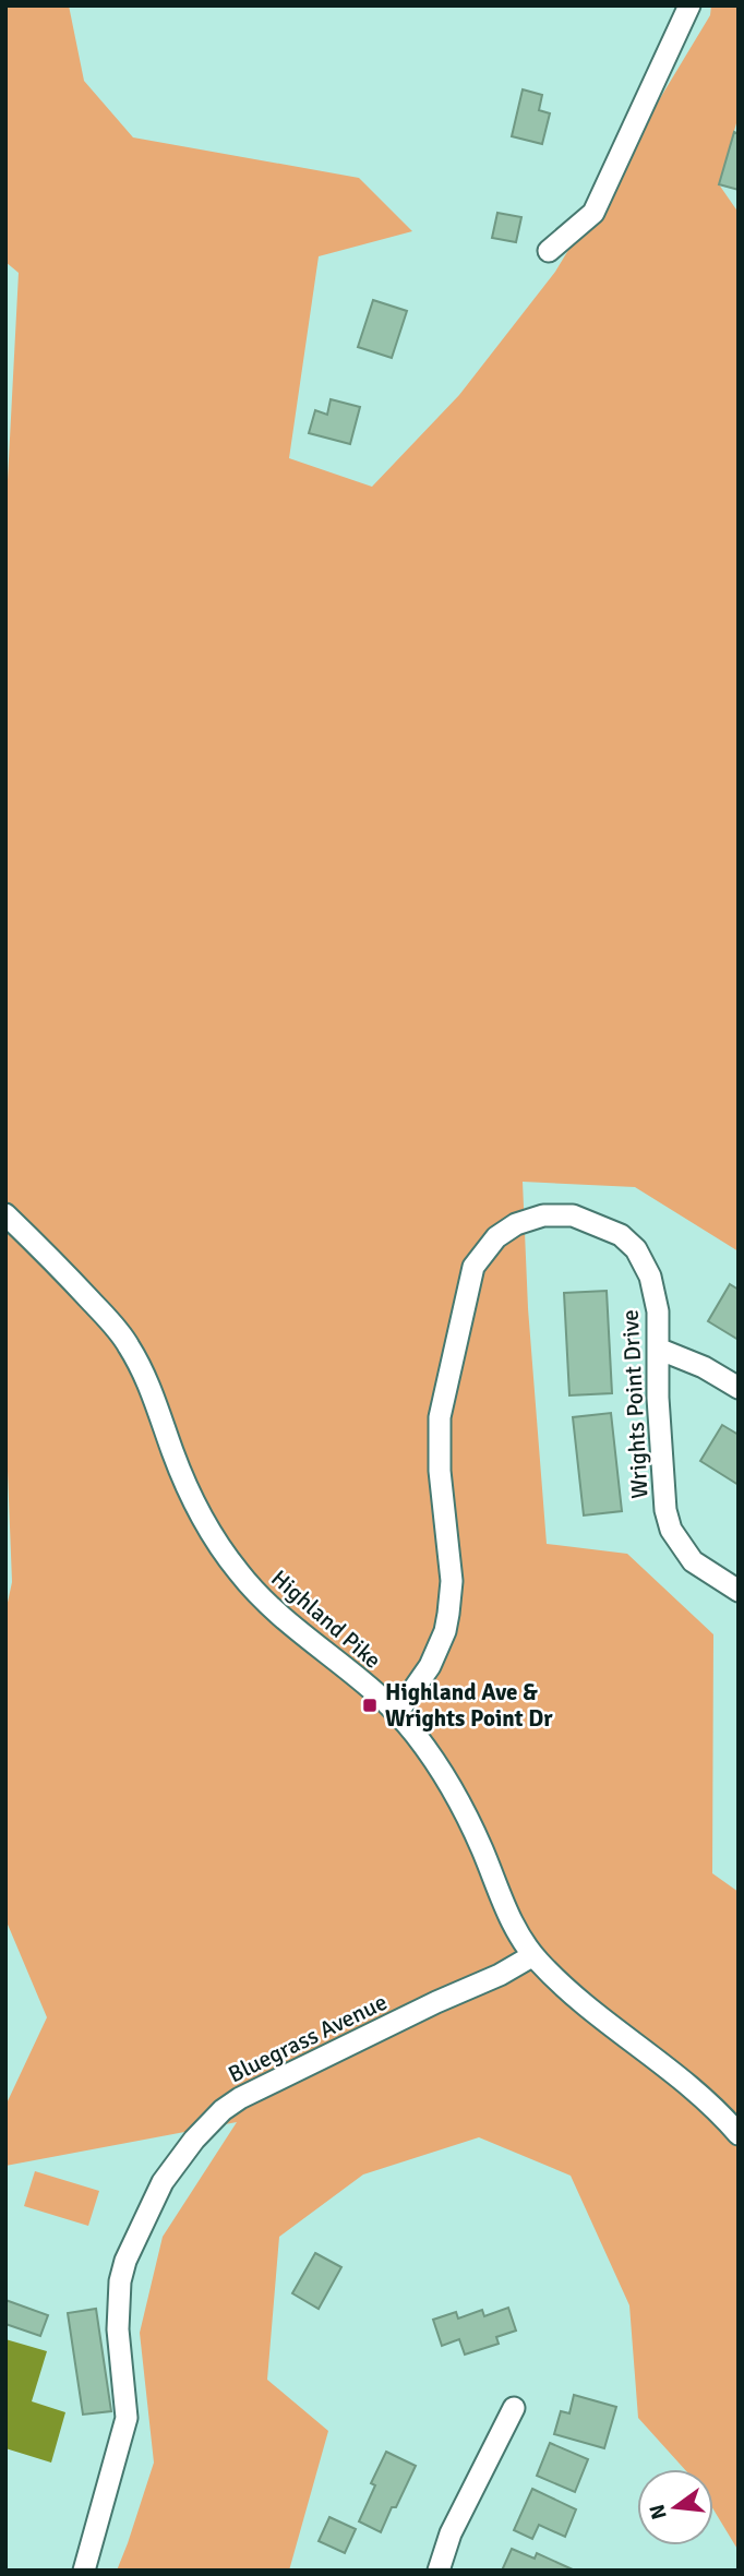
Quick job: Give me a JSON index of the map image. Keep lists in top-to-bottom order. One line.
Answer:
{"streets":{"street":["Wrights Point Drive","Highland Pike","Bluegrass Avenue"]},"crossings":[["Wrights Point Drive","Highland Pike"],["Highland Pike","Bluegrass Avenue"]],"places":{"transit":["Highland Ave & Wrights Point Dr"]},"north":"left"}
